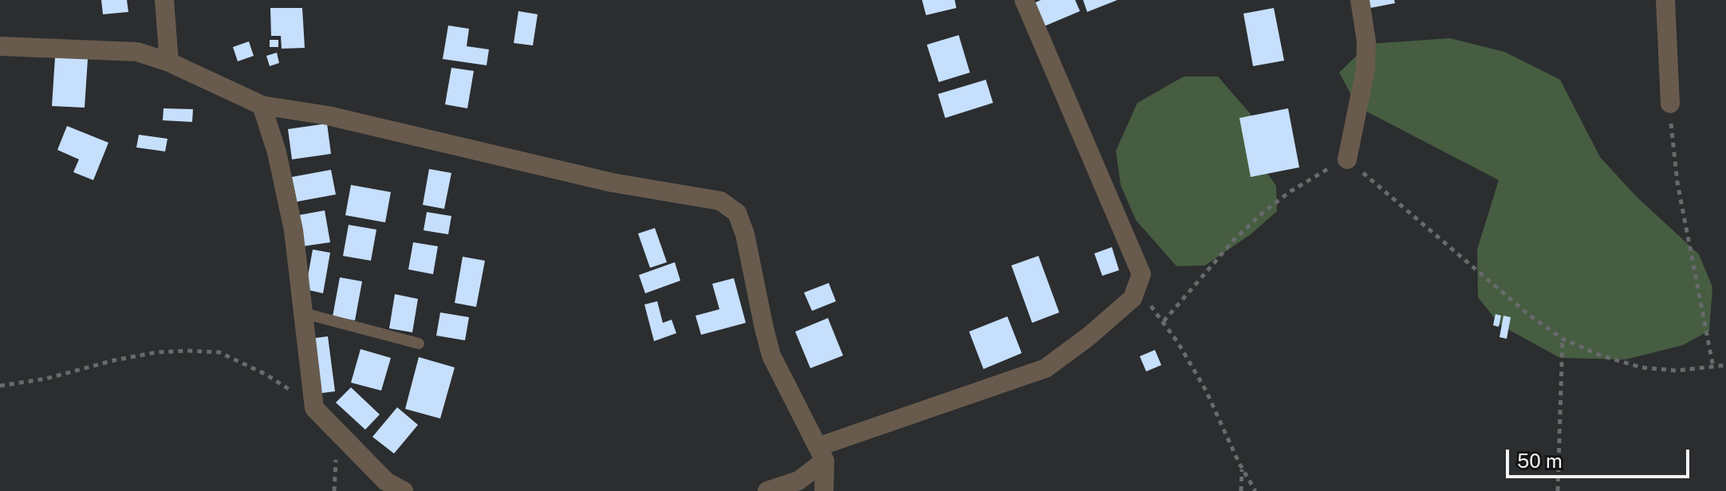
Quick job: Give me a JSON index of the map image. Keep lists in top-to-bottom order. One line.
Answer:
{"scale_bar":"50 m"}
